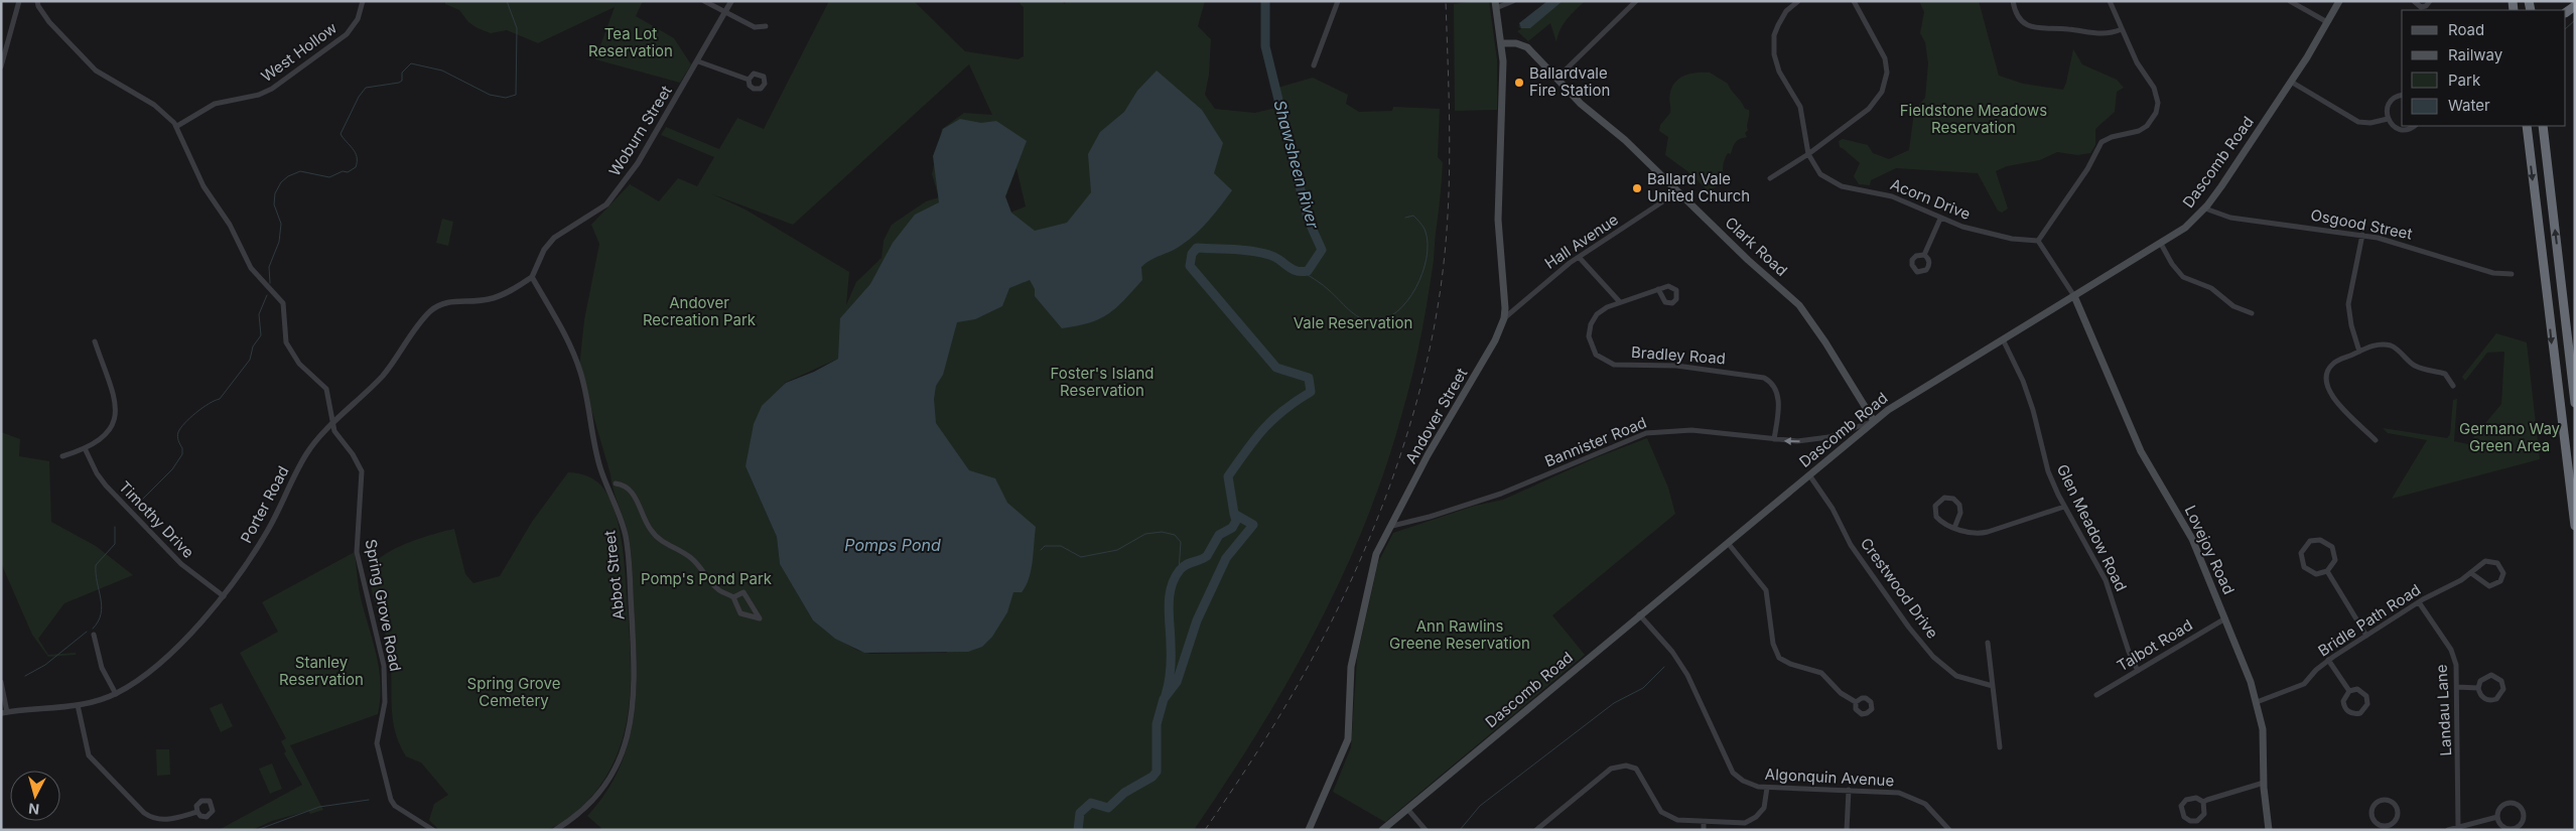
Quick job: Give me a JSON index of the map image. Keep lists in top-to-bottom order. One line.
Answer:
{"streets":{"main road":["Dascomb Road","Clark Road","Andover Street","Lovejoy Road"],"street":["West Hollow","Woburn Street","Acorn Drive","Osgood Street","Hall Avenue","Bradley Road","Bannister Road","Porter Road","Timothy Drive","Glen Meadow Road","Abbot Street","Crestwood Drive","Spring Grove Road","Bridle Path Road","Talbot Road","Landau Lane","Algonquin Avenue"]},"crossings":[["West Hollow","Spring Grove Road"],["Woburn Street","Porter Road"],["Woburn Street","Abbot Street"],["Dascomb Road","Osgood Street"],["Dascomb Road","Clark Road"],["Dascomb Road","Bannister Road"],["Dascomb Road","Glen Meadow Road"],["Dascomb Road","Lovejoy Road"],["Dascomb Road","Crestwood Drive"],["Dascomb Road","Algonquin Avenue"],["Hall Avenue","Clark Road"],["Hall Avenue","Andover Street"],["Clark Road","Andover Street"],["Clark Road","Bannister Road"],["Bradley Road","Bannister Road"],["Andover Street","Bannister Road"],["Porter Road","Timothy Drive"],["Porter Road","Abbot Street"],["Porter Road","Spring Grove Road"],["Glen Meadow Road","Talbot Road"],["Lovejoy Road","Bridle Path Road"],["Lovejoy Road","Talbot Road"],["Bridle Path Road","Landau Lane"]],"water":["Shawsheen River","Pomps Pond"],"parks":["Tea Lot Reservation","Fieldstone Meadows Reservation","Andover Recreation Park","Vale Reservation","Foster's Island Reservation","Germano Way Green Area","Pomp's Pond Park","Ann Rawlins Greene Reservation","Stanley Reservation","Spring Grove Cemetery"],"places":["Ballardvale Fire Station","Ballard Vale United Church"],"legend":["Road","Railway","Park","Water"],"north":"bottom"}
